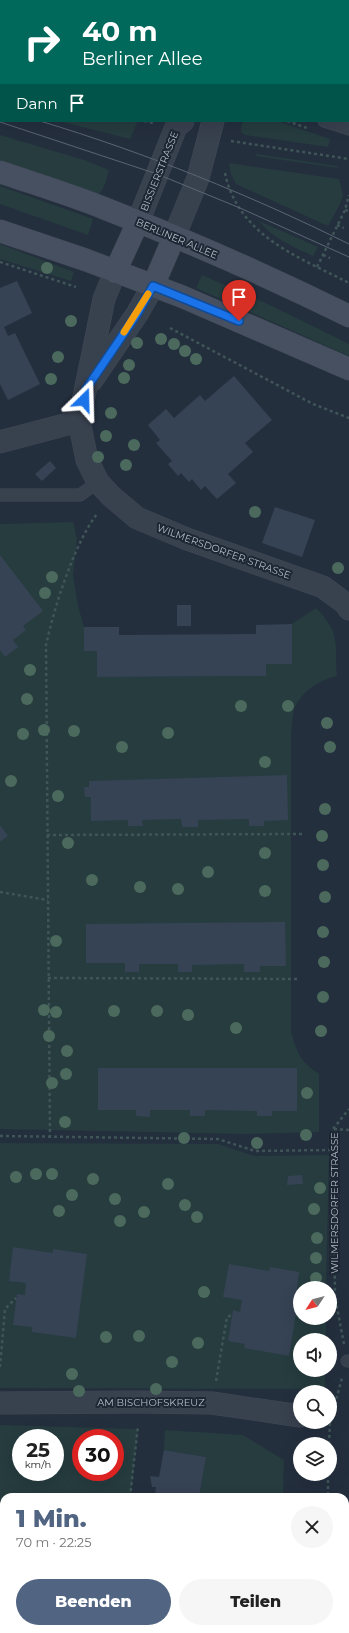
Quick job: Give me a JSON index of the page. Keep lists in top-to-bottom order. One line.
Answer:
{"streets":{"main road":["BERLINER ALLEE"],"street":["BISSIERSTRASSE","WILMERSDORFER STRASSE","AM BISCHOFSKREUZ"]},"crossings":[["BISSIERSTRASSE","BERLINER ALLEE"]],"north":"bottom left","page":{"turn":["40 m","Berliner Allee"],"then":"Dann","speed":"25 km/h","limit":"30","heading":["1 Min.","70 m · 22:25"],"buttons":["Beenden","Teilen"]}}
